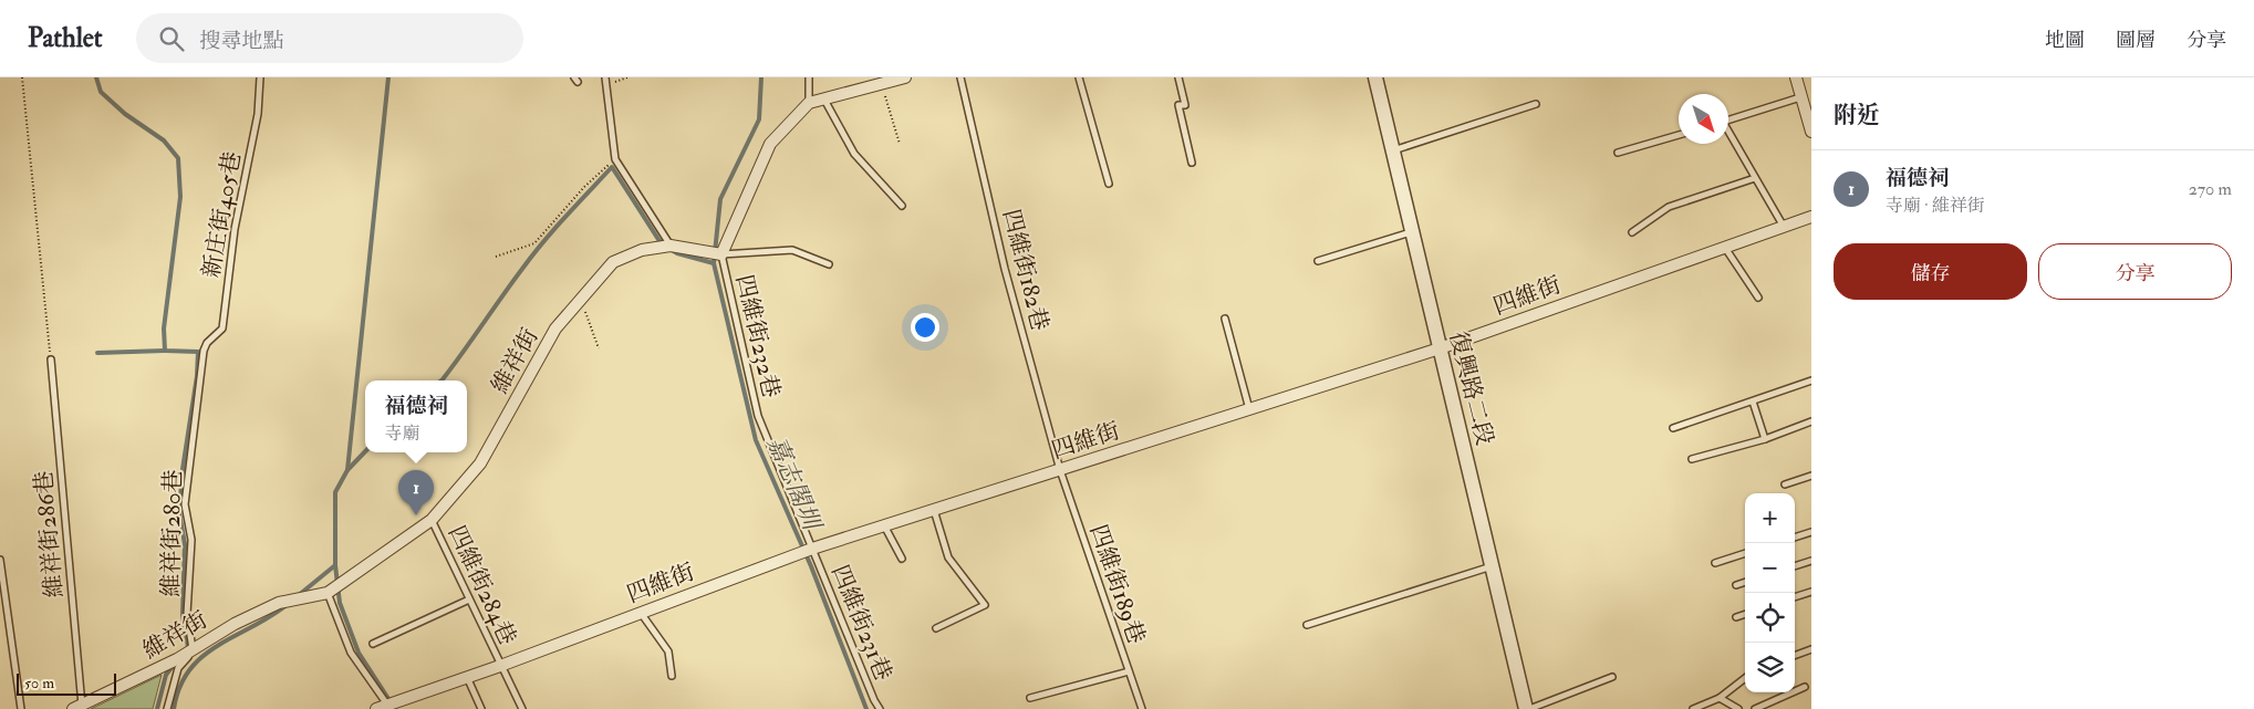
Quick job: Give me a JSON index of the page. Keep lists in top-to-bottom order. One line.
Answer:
{"streets":{"street":["四維街","維祥街","復興路二段"],"lane":["新庄街405巷","四維街182巷","四維街232巷","維祥街280巷","維祥街286巷","四維街189巷","四維街284巷","四維街231巷"]},"crossings":[["新庄街405巷","維祥街280巷"],["四維街182巷","四維街"],["四維街182巷","四維街189巷"],["四維街","四維街232巷"],["四維街","復興路二段"],["四維街","四維街189巷"],["四維街","四維街284巷"],["四維街","四維街231巷"],["四維街232巷","維祥街"],["四維街232巷","四維街231巷"],["維祥街","維祥街280巷"],["維祥街","維祥街286巷"],["維祥街","四維街284巷"]],"water":["嘉志閣圳"],"scale_bar":"50 m","north":"bottom right","page":{"header":"Pathlet","search":"搜尋地點","nav":["地圖","圖層","分享"],"heading":"附近","list":[{"mark":"1","name":"福德祠","note":"寺廟 · 維祥街","value":"270 m"}],"buttons":["儲存","分享"],"popup":["福德祠","寺廟"],"pins":"1","map_buttons":["+","−"],"scale":"50 m"}}
